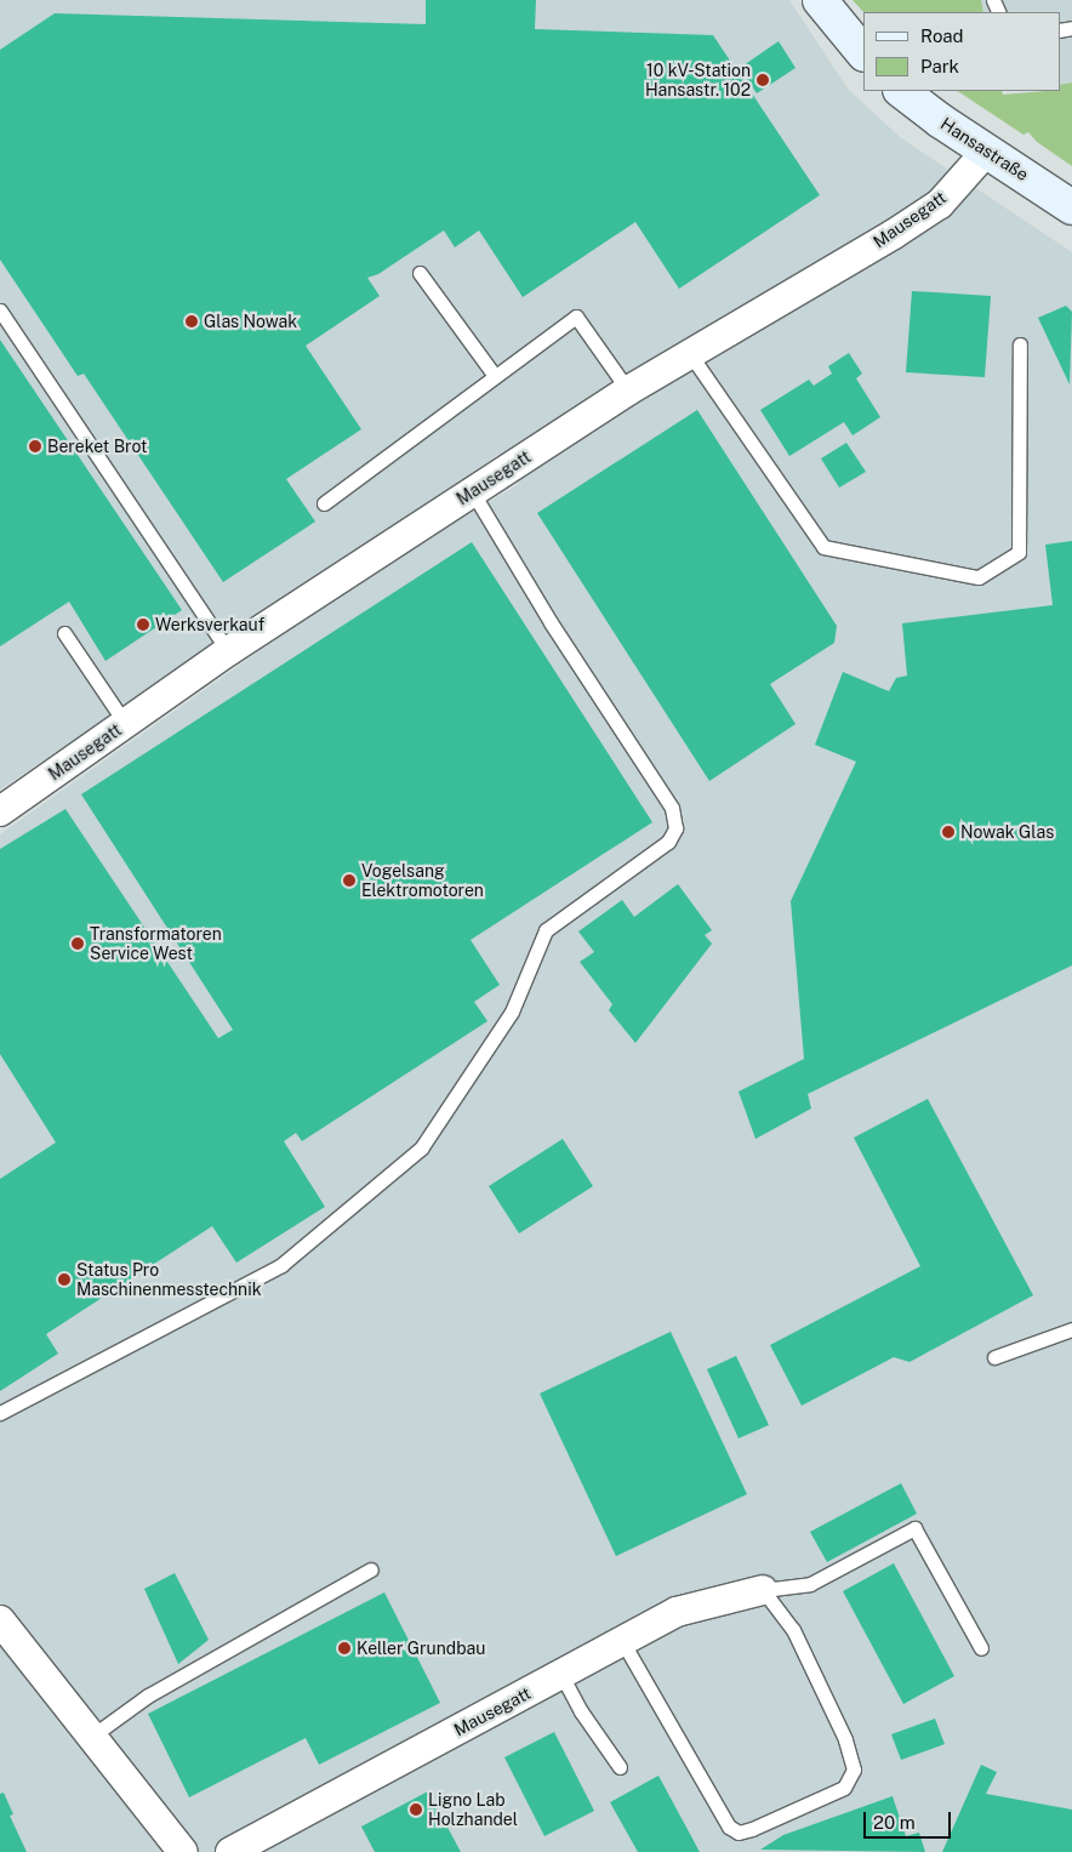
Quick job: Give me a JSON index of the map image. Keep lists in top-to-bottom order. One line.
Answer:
{"streets":{"street":["Hansastraße","Mausegatt"]},"crossings":[["Hansastraße","Mausegatt"]],"places":["10 kV-Station Hansastr. 102","Glas Nowak","Bereket Brot","Werksverkauf","Nowak Glas","Vogelsang Elektromotoren","Transformatoren Service West","Status Pro Maschinenmesstechnik","Keller Grundbau","Ligno Lab Holzhandel"],"legend":["Road","Park"],"scale_bar":"20 m"}
